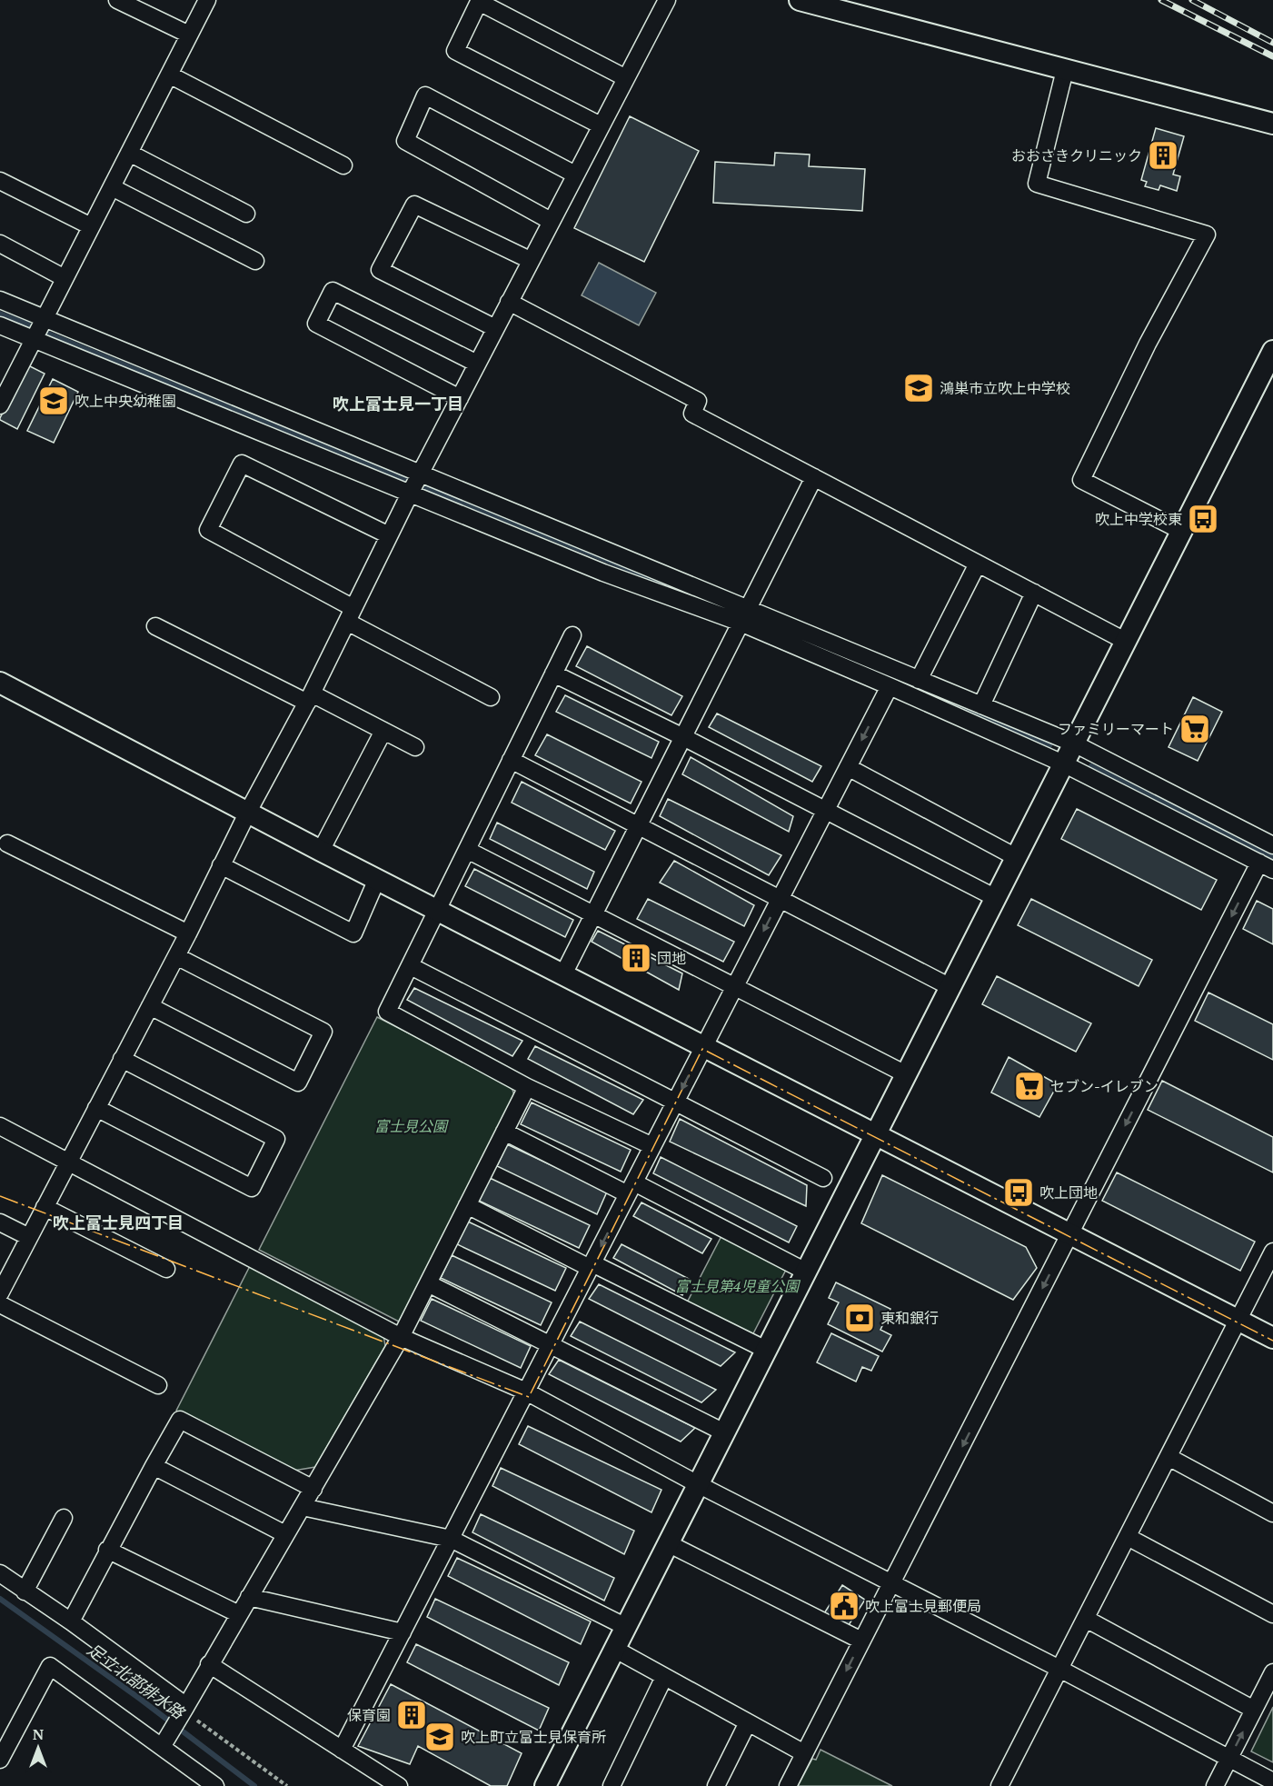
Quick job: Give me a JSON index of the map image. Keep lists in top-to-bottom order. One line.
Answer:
{"districts":["吹上富士見一丁目","吹上富士見四丁目"],"water":["足立北部排水路"],"parks":["富士見公園","富士見第4児童公園"],"places":{"building":["おおさきクリニック","団地","保育園"],"school or university":["鴻巣市立吹上中学校","吹上中央幼稚園","吹上町立富士見保育所"],"bus stop":["吹上中学校東","吹上団地"],"supermarket":["ファミリーマート","セブン-イレブン"],"bank":["東和銀行"],"public building":["吹上富士見郵便局"]},"north":"top"}
